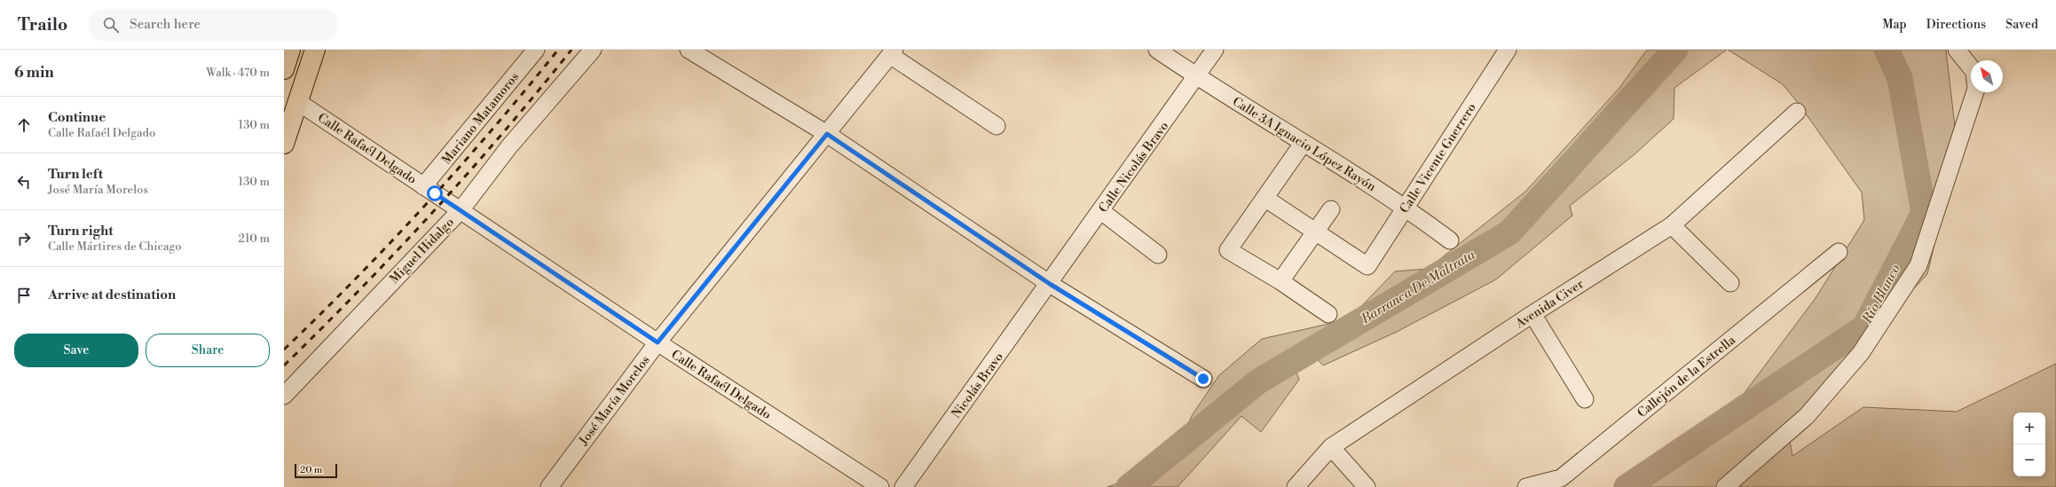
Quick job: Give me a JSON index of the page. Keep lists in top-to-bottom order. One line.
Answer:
{"streets":{"street":["Mariano Matamoros","Calle 3A Ignacio López Rayón","Calle Rafaél Delgado","Calle Vicente Guerrero","Calle Nicolás Bravo","Miguel Hidalgo","Avenida Civer","Callejón de la Estrella","Nicolás Bravo","José María Morelos"]},"crossings":[["Mariano Matamoros","Calle Rafaél Delgado"],["Calle 3A Ignacio López Rayón","Calle Vicente Guerrero"],["Calle 3A Ignacio López Rayón","Calle Nicolás Bravo"],["Calle Rafaél Delgado","Miguel Hidalgo"],["Calle Rafaél Delgado","José María Morelos"],["Calle Nicolás Bravo","Nicolás Bravo"]],"water":["Barranca De Maltrata","Río Blanco"],"scale_bar":"20 m","north":"top left","page":{"header":"Trailo","search":"Search here","nav":["Map","Directions","Saved"],"heading":["6 min","Walk · 470 m"],"list":[["Continue","Calle Rafaél Delgado","130 m"],["Turn left","José María Morelos","130 m"],["Turn right","Calle Mártires de Chicago","210 m"],"Arrive at destination"],"buttons":["Save","Share"],"map_buttons":["+","−"],"scale":"20 m"}}
